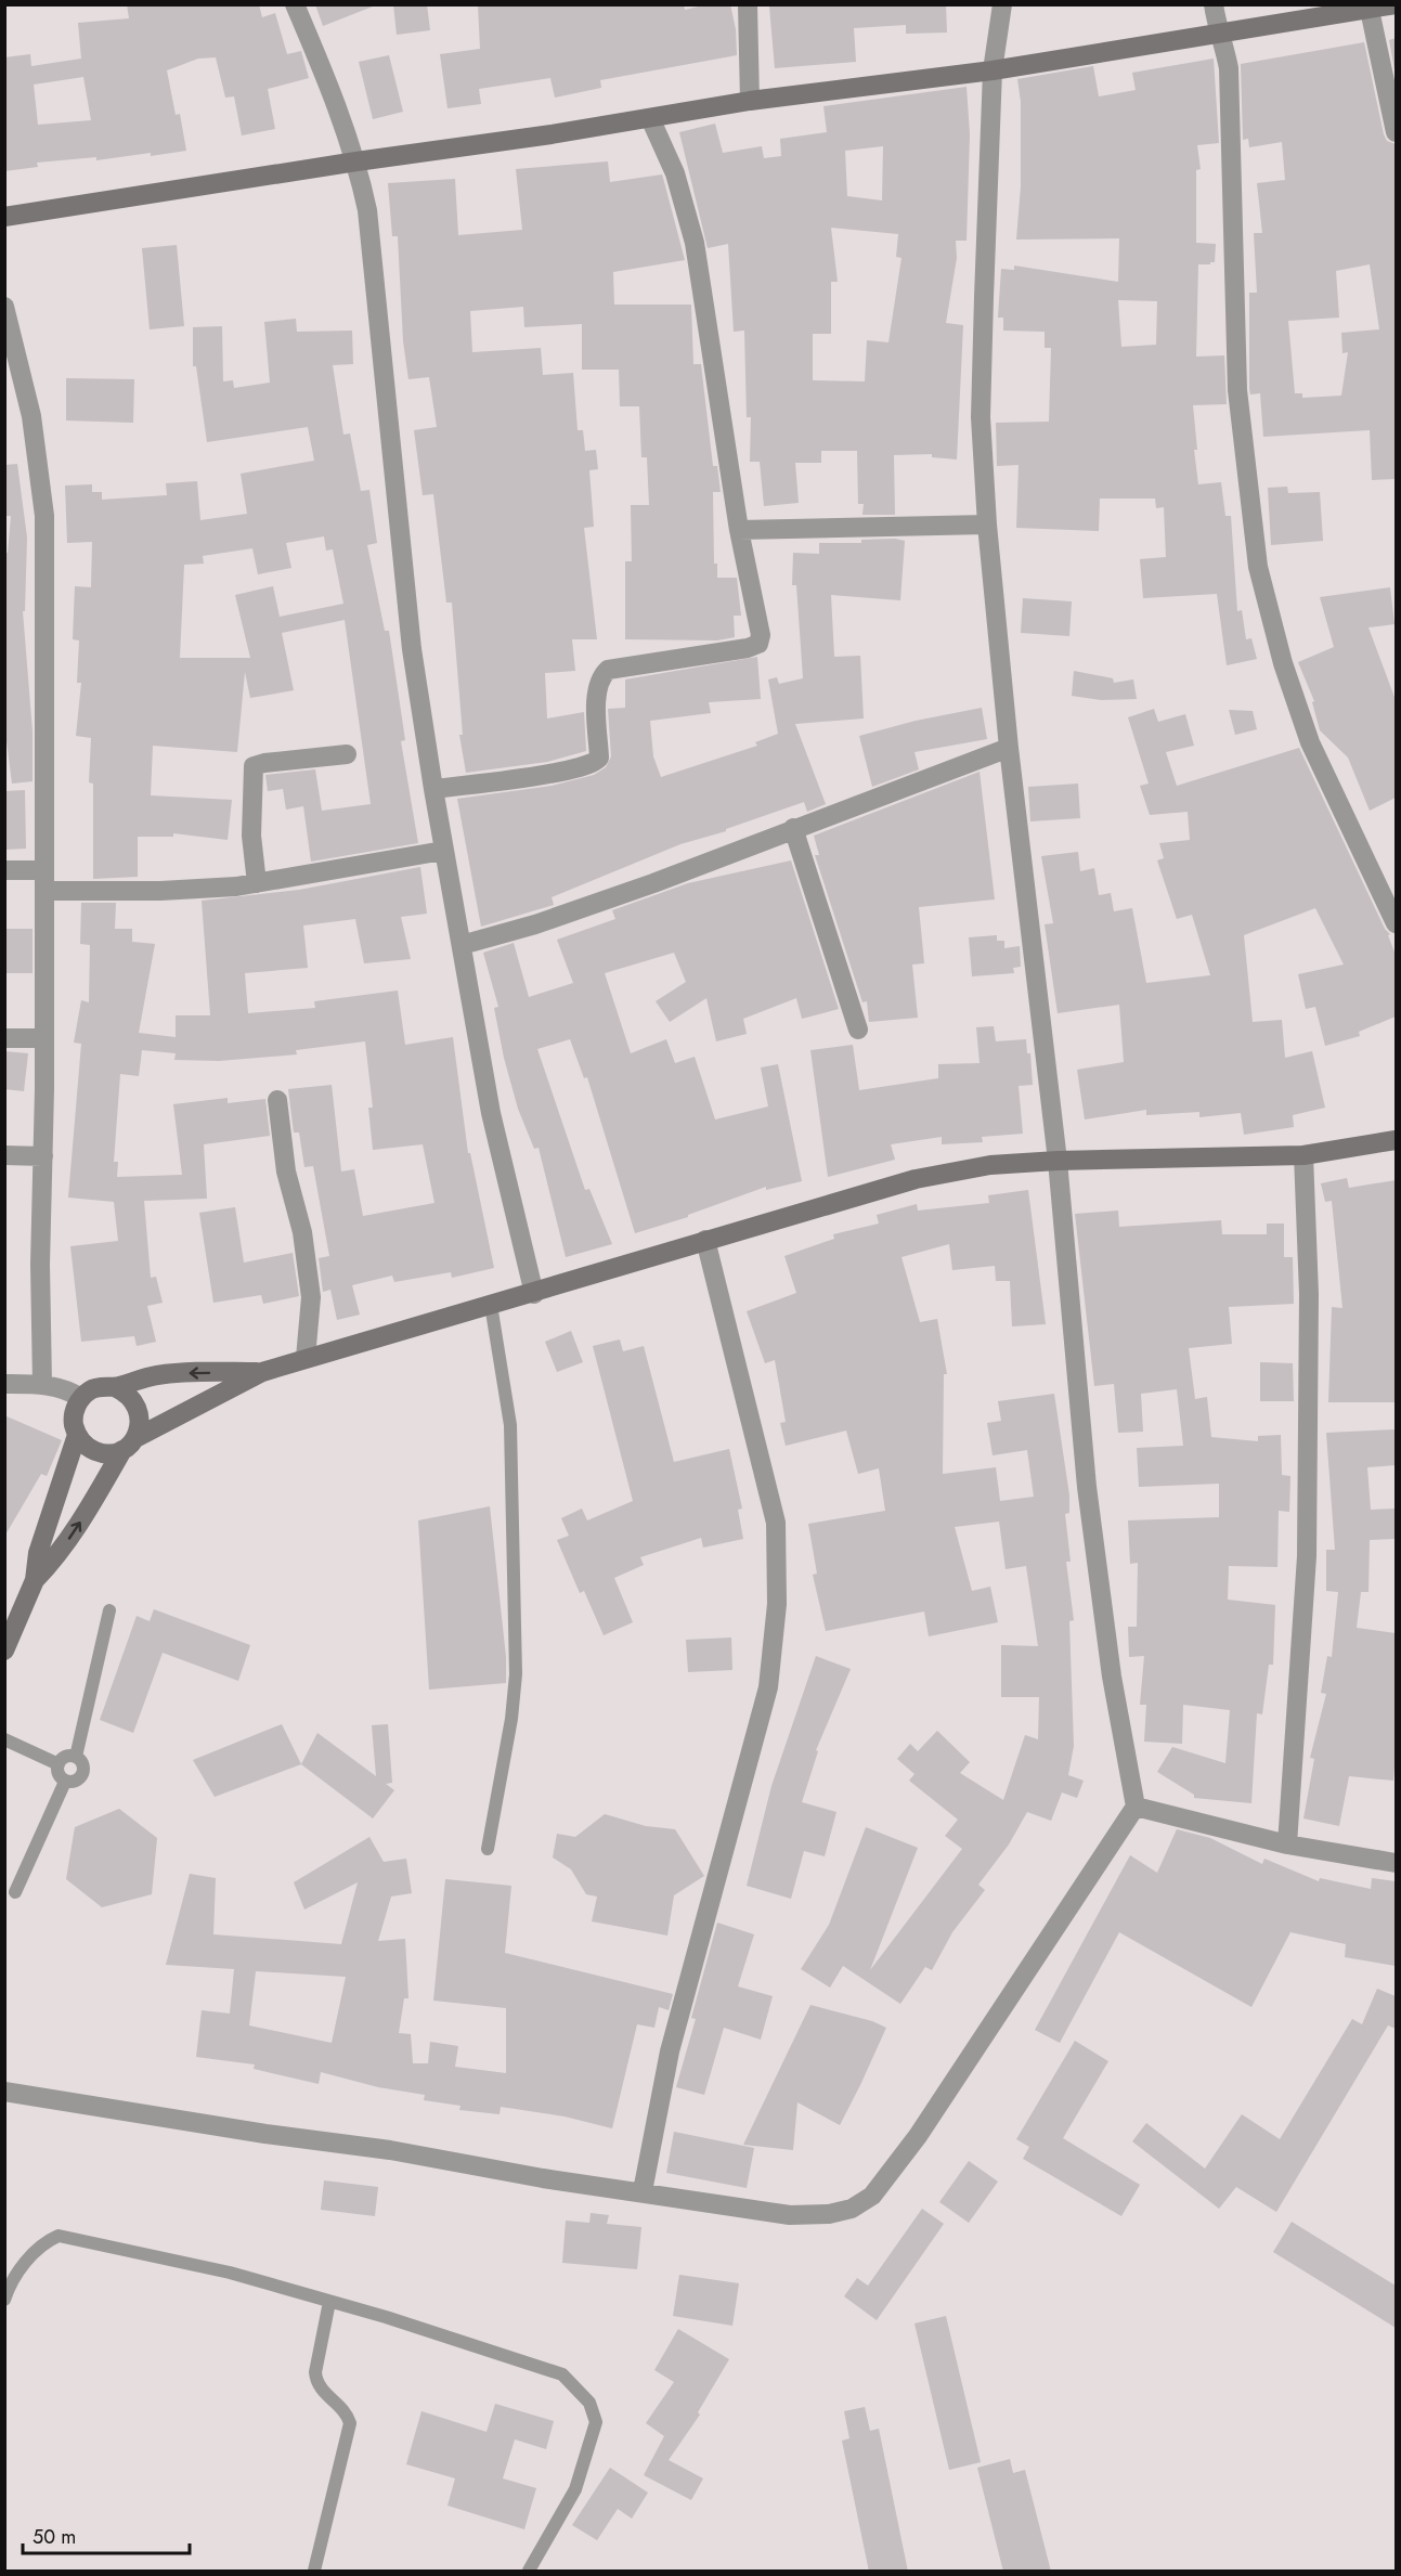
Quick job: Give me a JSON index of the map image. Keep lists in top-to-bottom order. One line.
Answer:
{"scale_bar":"50 m"}
